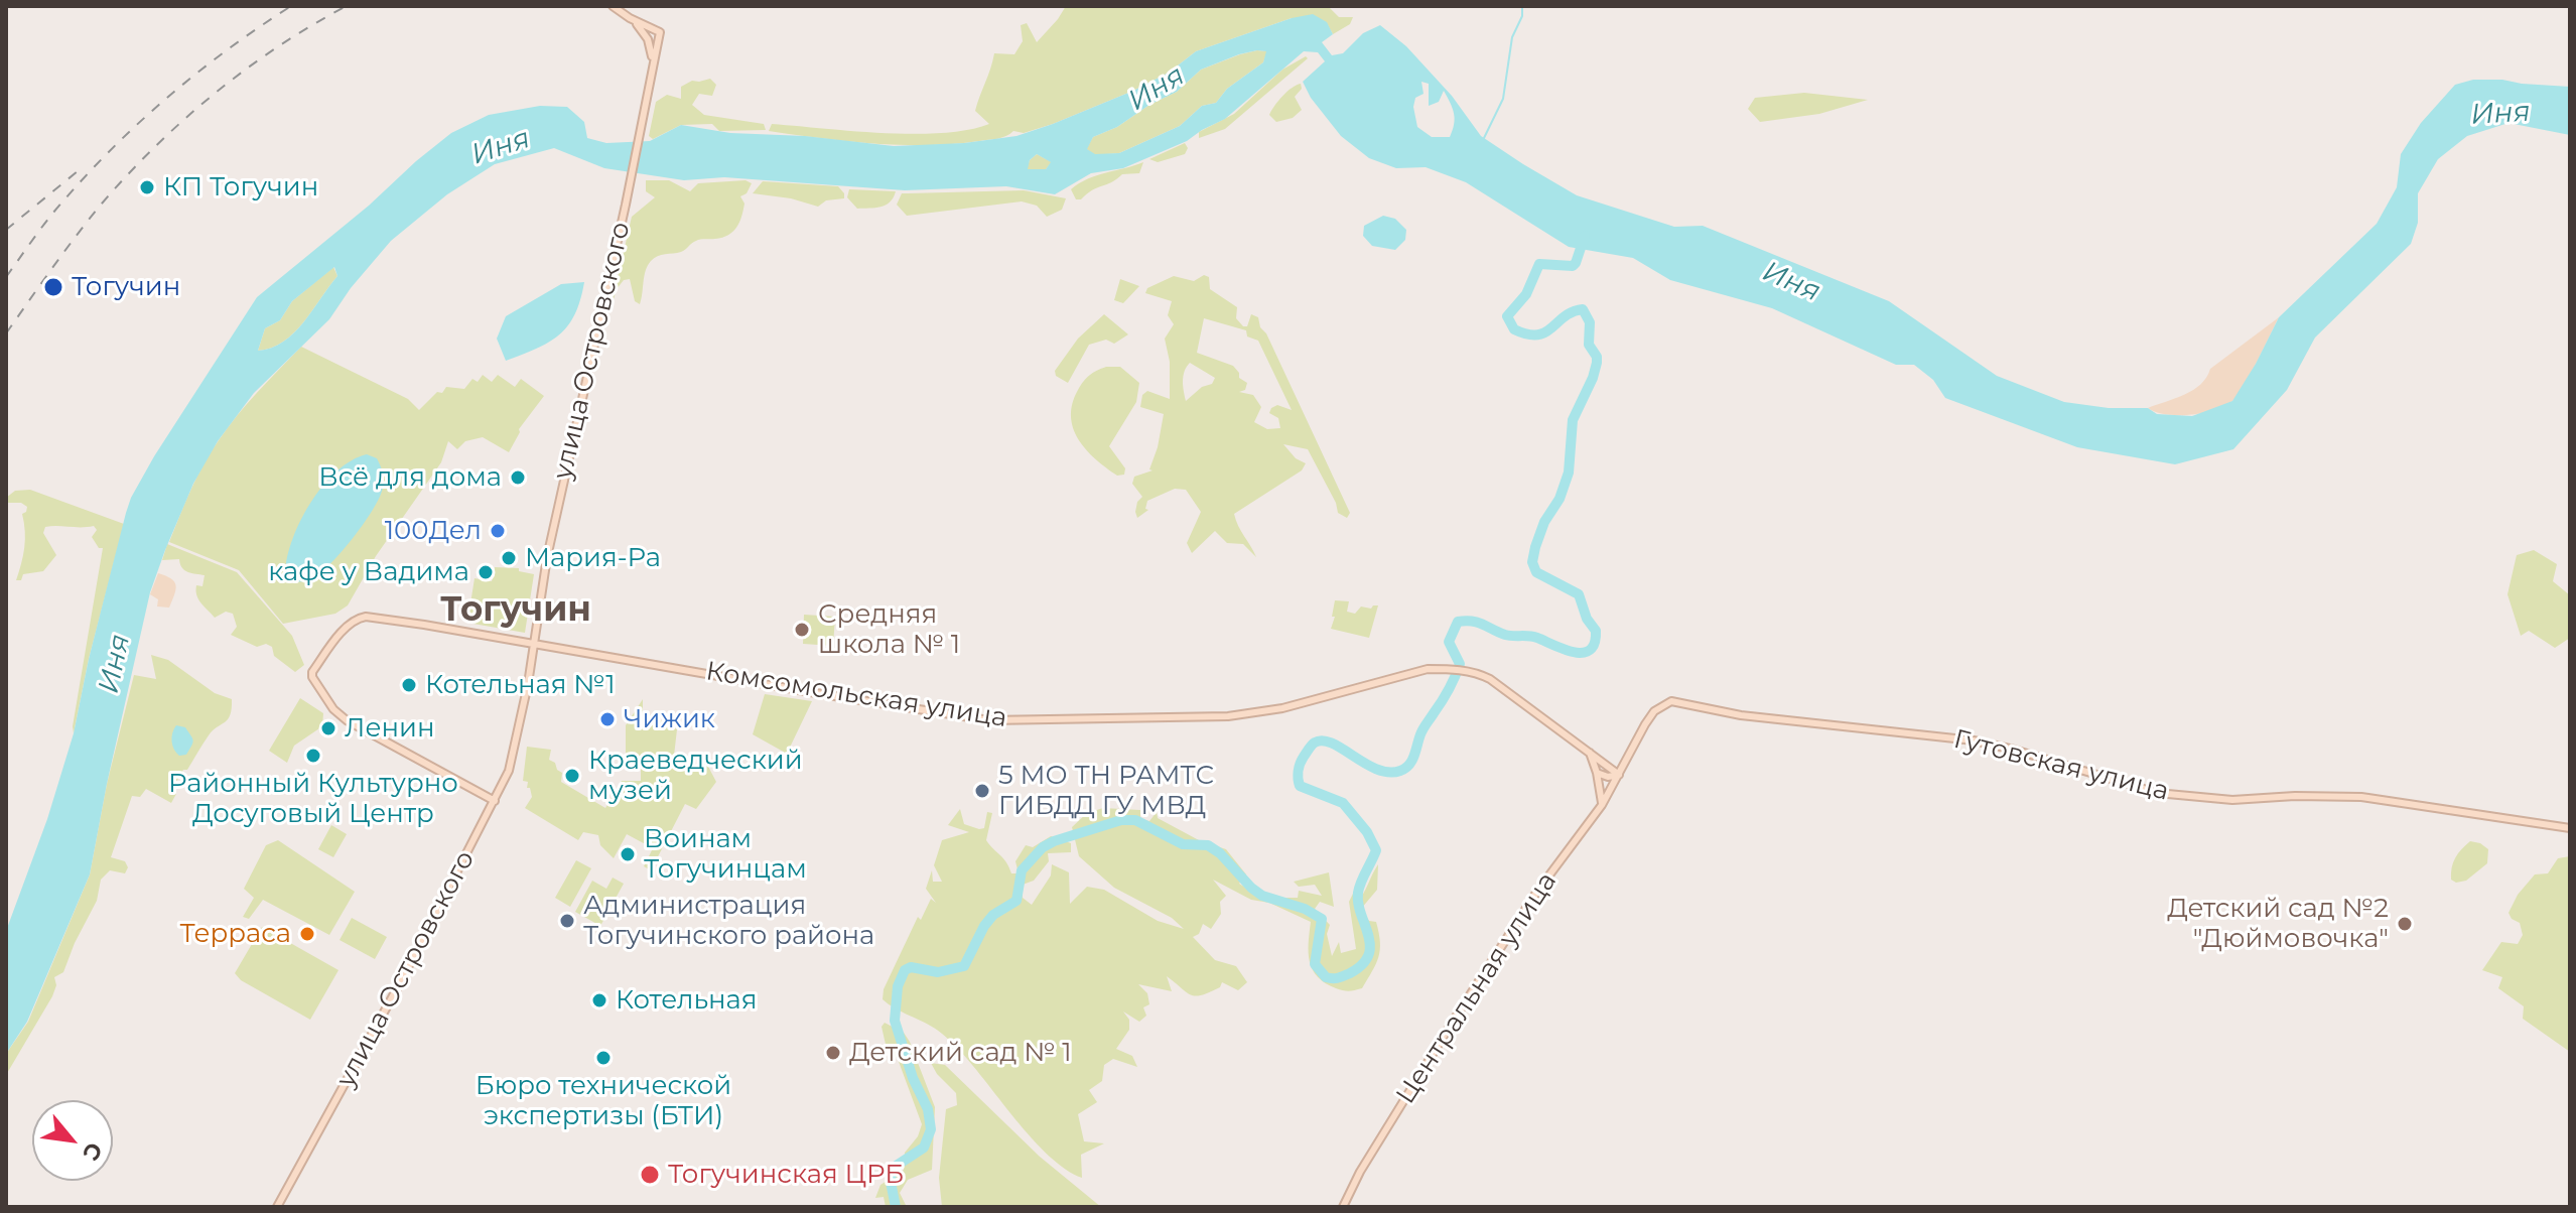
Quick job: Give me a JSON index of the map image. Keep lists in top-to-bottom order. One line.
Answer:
{"streets":{"main road":["улица Островского","Комсомольская улица","Гутовская улица","Центральная улица"]},"crossings":[["улица Островского","Комсомольская улица"],["Гутовская улица","Центральная улица"]],"districts":["Тогучин"],"water":["Иня"],"places":["КП Тогучин","Тогучин","Всё для дома","100Дел","Мария-Ра","кафе у Вадима","Средняя школа № 1","Котельная №1","Чижик","Ленин","Районный Культурно Досуговый Центр","Краеведческий музей","5 МО ТН РАМТС ГИБДД ГУ МВД","Воинам Тогучинцам","Администрация Тогучинского района","Детский сад №2 \"Дюймовочка\"","Терраса","Котельная","Детский сад № 1","Бюро технической экспертизы (БТИ)","Тогучинская ЦРБ"],"north":"bottom right"}
